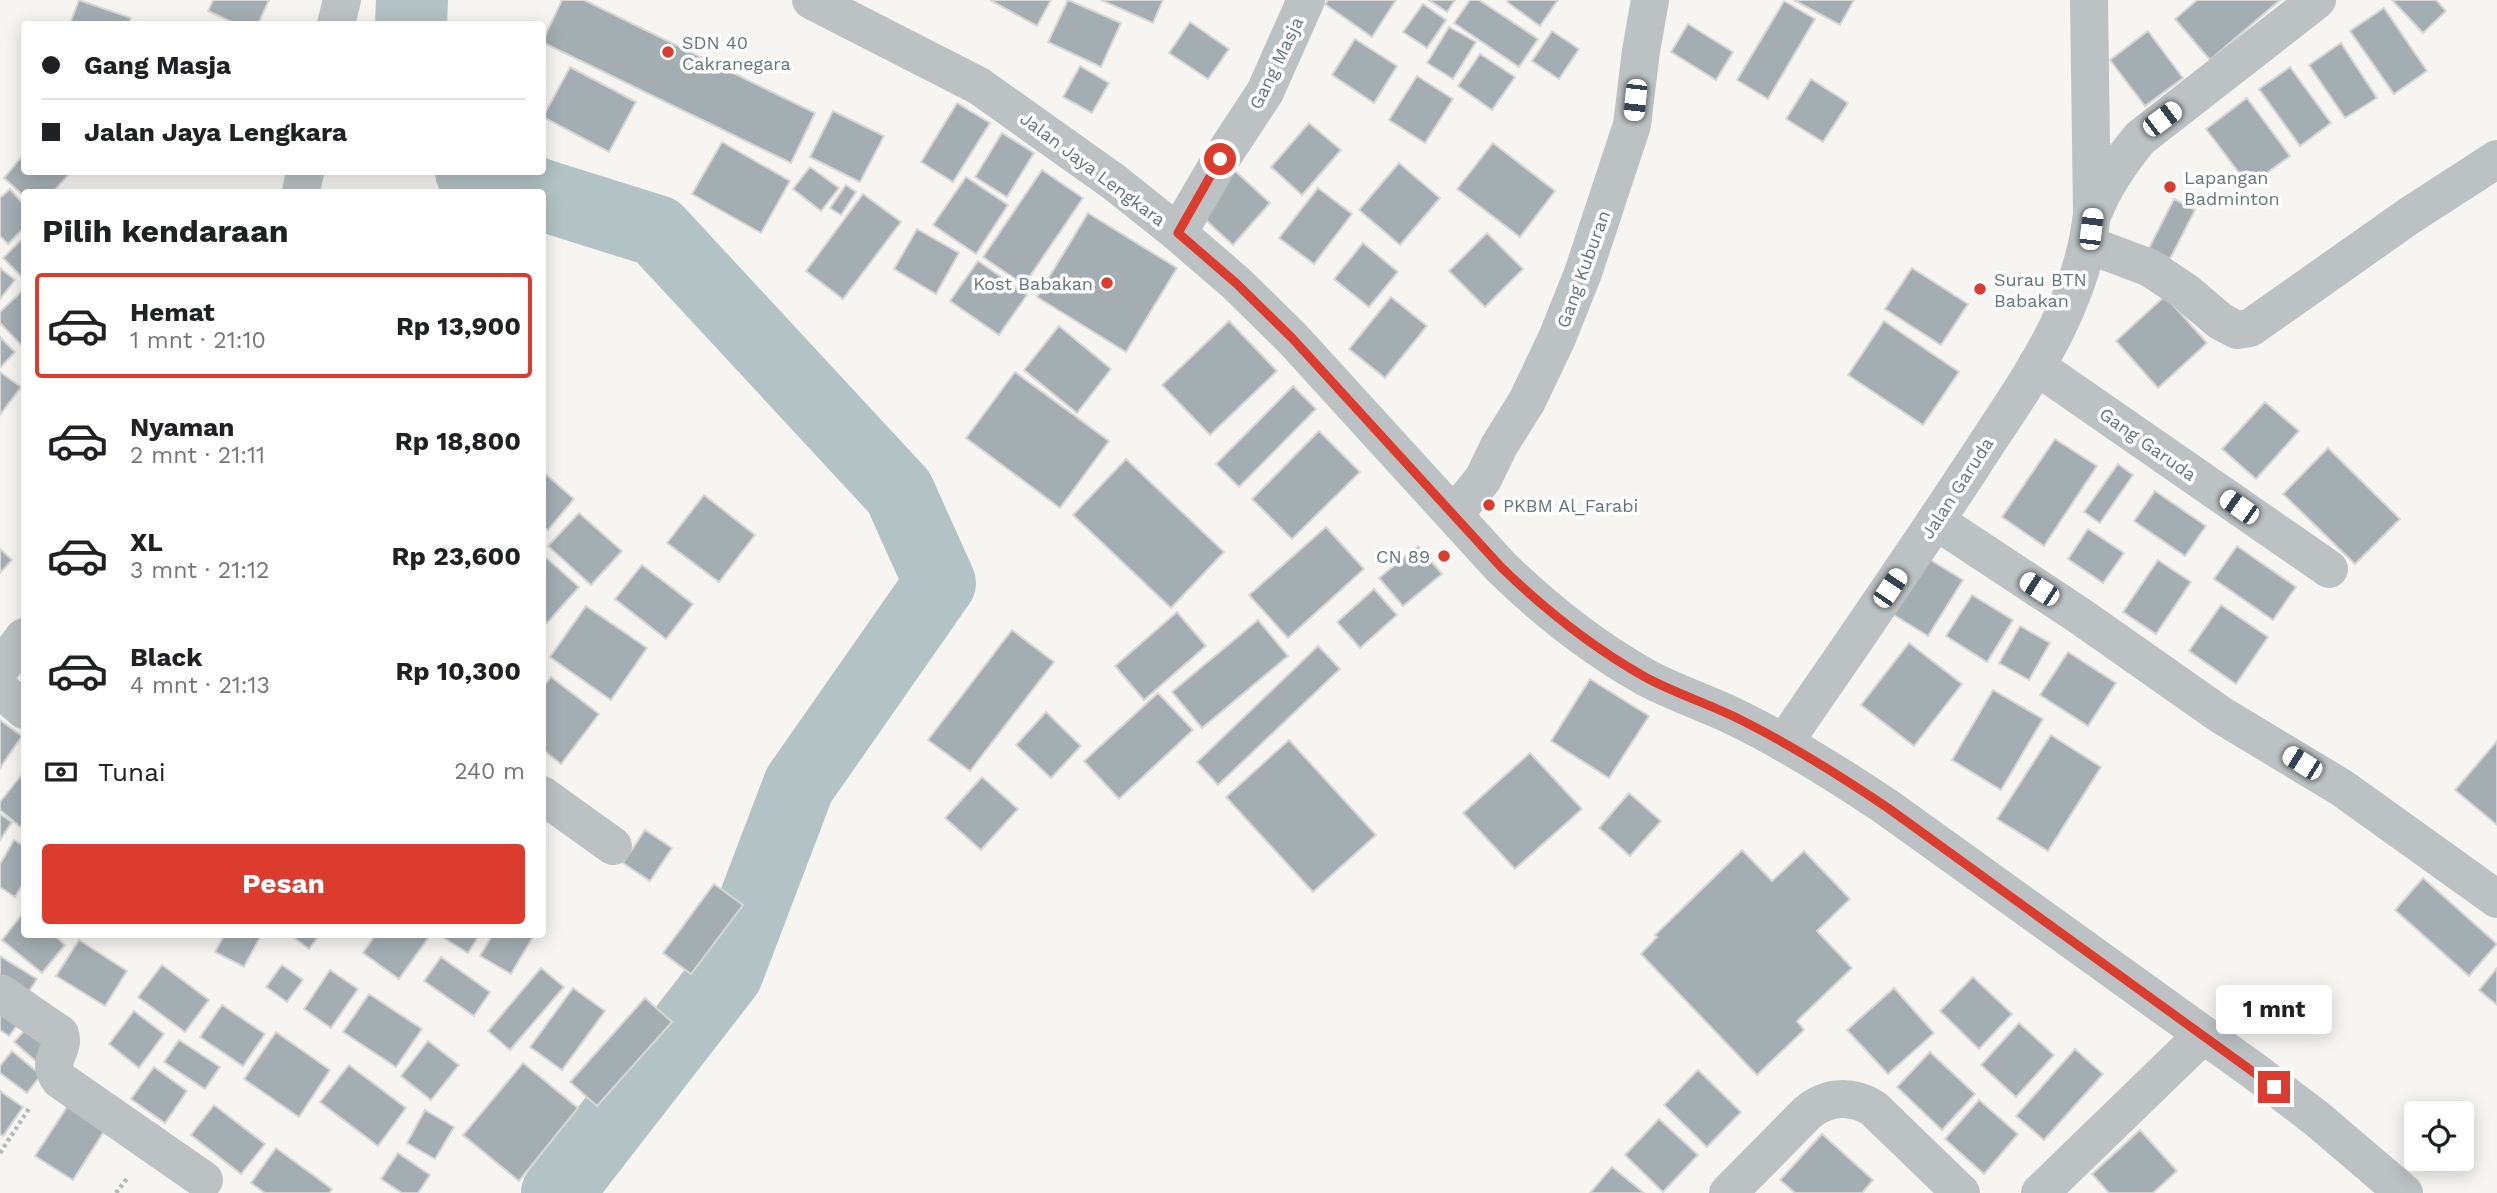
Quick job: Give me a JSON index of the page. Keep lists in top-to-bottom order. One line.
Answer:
{"streets":{"street":["Gang Masja","Jalan Jaya Lengkara","Gang Kuburan","Gang Garuda","Jalan Garuda"]},"crossings":[["Gang Masja","Jalan Jaya Lengkara"],["Jalan Jaya Lengkara","Gang Kuburan"],["Jalan Jaya Lengkara","Jalan Garuda"],["Gang Garuda","Jalan Garuda"]],"places":["SDN 40 Cakranegara","Lapangan Badminton","Kost Babakan","Surau BTN Babakan","PKBM Al_Farabi","CN 89"],"page":{"banner":["Gang Masja","Jalan Jaya Lengkara"],"heading":"Pilih kendaraan","list":[{"name":"Hemat","note":"1 mnt · 21:10","value":"Rp 13,900"},{"name":"Nyaman","note":"2 mnt · 21:11","value":"Rp 18,800"},{"name":"XL","note":"3 mnt · 21:12","value":"Rp 23,600"},{"name":"Black","note":"4 mnt · 21:13","value":"Rp 10,300"}],"pay":["Tunai","240 m"],"buttons":"Pesan","bubble":"1 mnt"}}
